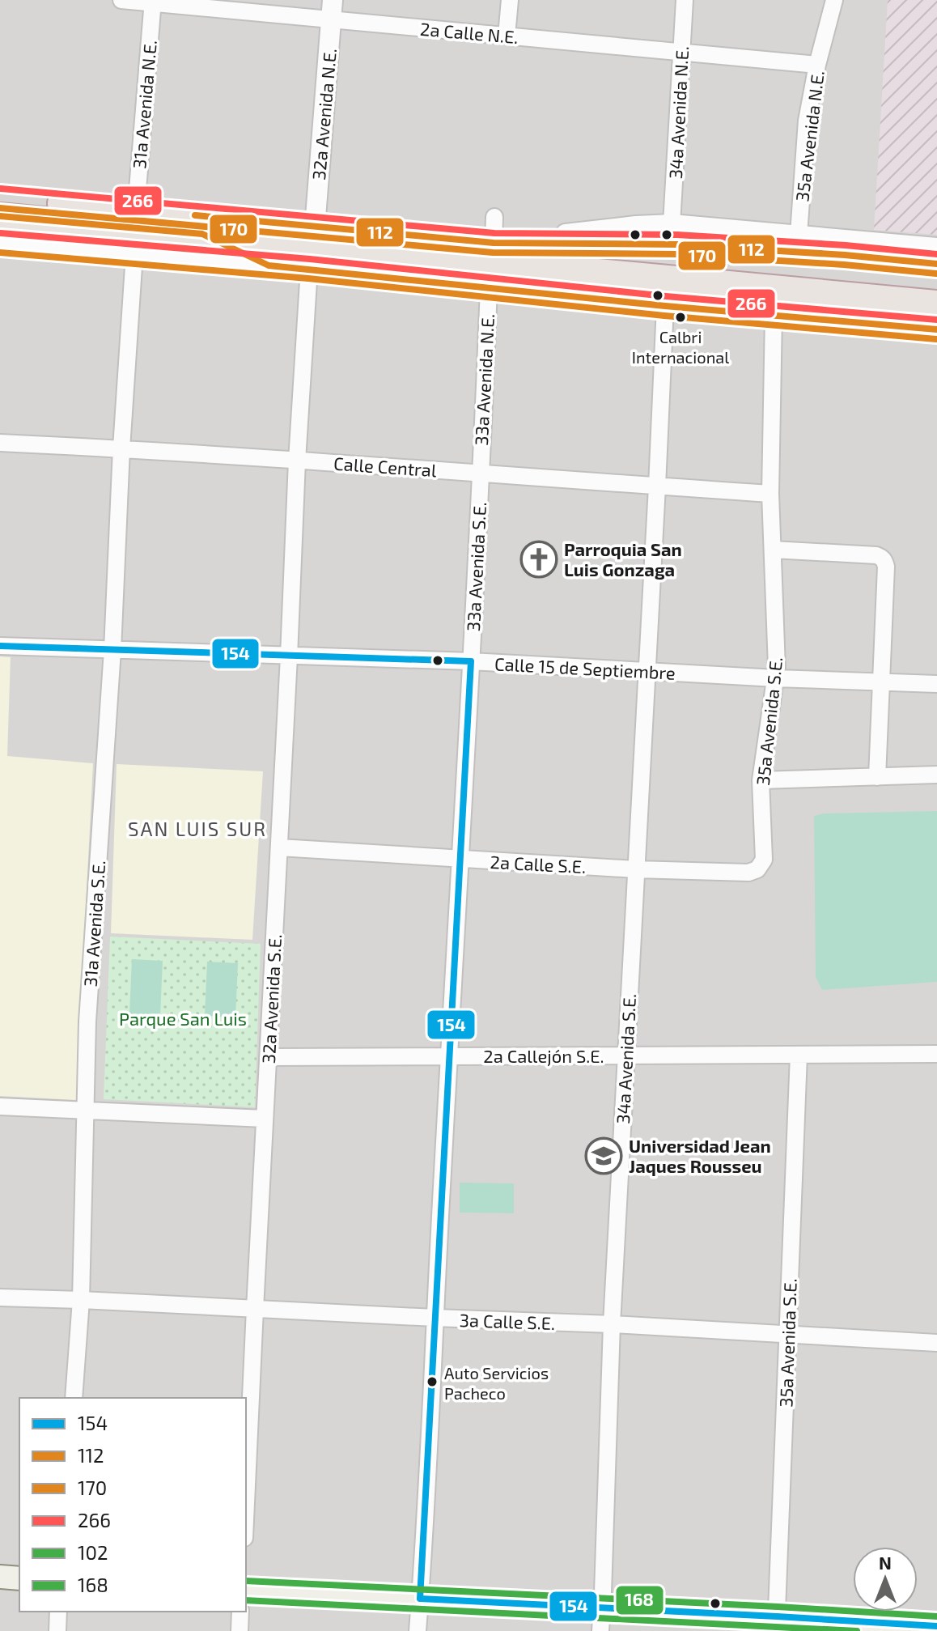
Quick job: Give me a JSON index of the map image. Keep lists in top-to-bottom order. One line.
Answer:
{"streets":{"street":["2a Calle N.E.","31a Avenida N.E.","34a Avenida N.E.","32a Avenida N.E.","35a Avenida N.E.","33a Avenida N.E.","Calle Central","33a Avenida S.E.","Calle 15 de Septiembre","35a Avenida S.E.","2a Calle S.E.","31a Avenida S.E.","32a Avenida S.E.","2a Callejón S.E.","34a Avenida S.E.","3a Calle S.E."]},"crossings":[["2a Calle N.E.","31a Avenida N.E."],["2a Calle N.E.","34a Avenida N.E."],["2a Calle N.E.","32a Avenida N.E."],["2a Calle N.E.","35a Avenida N.E."],["33a Avenida N.E.","Calle Central"],["33a Avenida N.E.","33a Avenida S.E."],["Calle Central","33a Avenida S.E."],["Calle Central","35a Avenida S.E."],["Calle Central","31a Avenida S.E."],["Calle Central","32a Avenida S.E."],["Calle Central","34a Avenida S.E."],["33a Avenida S.E.","Calle 15 de Septiembre"],["33a Avenida S.E.","2a Calle S.E."],["33a Avenida S.E.","2a Callejón S.E."],["33a Avenida S.E.","3a Calle S.E."],["Calle 15 de Septiembre","35a Avenida S.E."],["Calle 15 de Septiembre","31a Avenida S.E."],["Calle 15 de Septiembre","32a Avenida S.E."],["Calle 15 de Septiembre","34a Avenida S.E."],["35a Avenida S.E.","2a Calle S.E."],["35a Avenida S.E.","2a Callejón S.E."],["35a Avenida S.E.","3a Calle S.E."],["2a Calle S.E.","32a Avenida S.E."],["2a Calle S.E.","34a Avenida S.E."],["31a Avenida S.E.","3a Calle S.E."],["32a Avenida S.E.","2a Callejón S.E."],["32a Avenida S.E.","3a Calle S.E."],["2a Callejón S.E.","34a Avenida S.E."],["34a Avenida S.E.","3a Calle S.E."]],"districts":["SAN LUIS SUR"],"parks":["Parque San Luis"],"places":{"other":["Calbri Internacional","Auto Servicios Pacheco"],"church":["Parroquia San Luis Gonzaga"],"school or university":["Universidad Jean Jaques Rousseu"]},"lines":["transit line 266","transit line 170","transit line 112","transit line 154","transit line 168","transit line 102"],"legend":["154","112","170","266","102","168"],"north":"top"}
